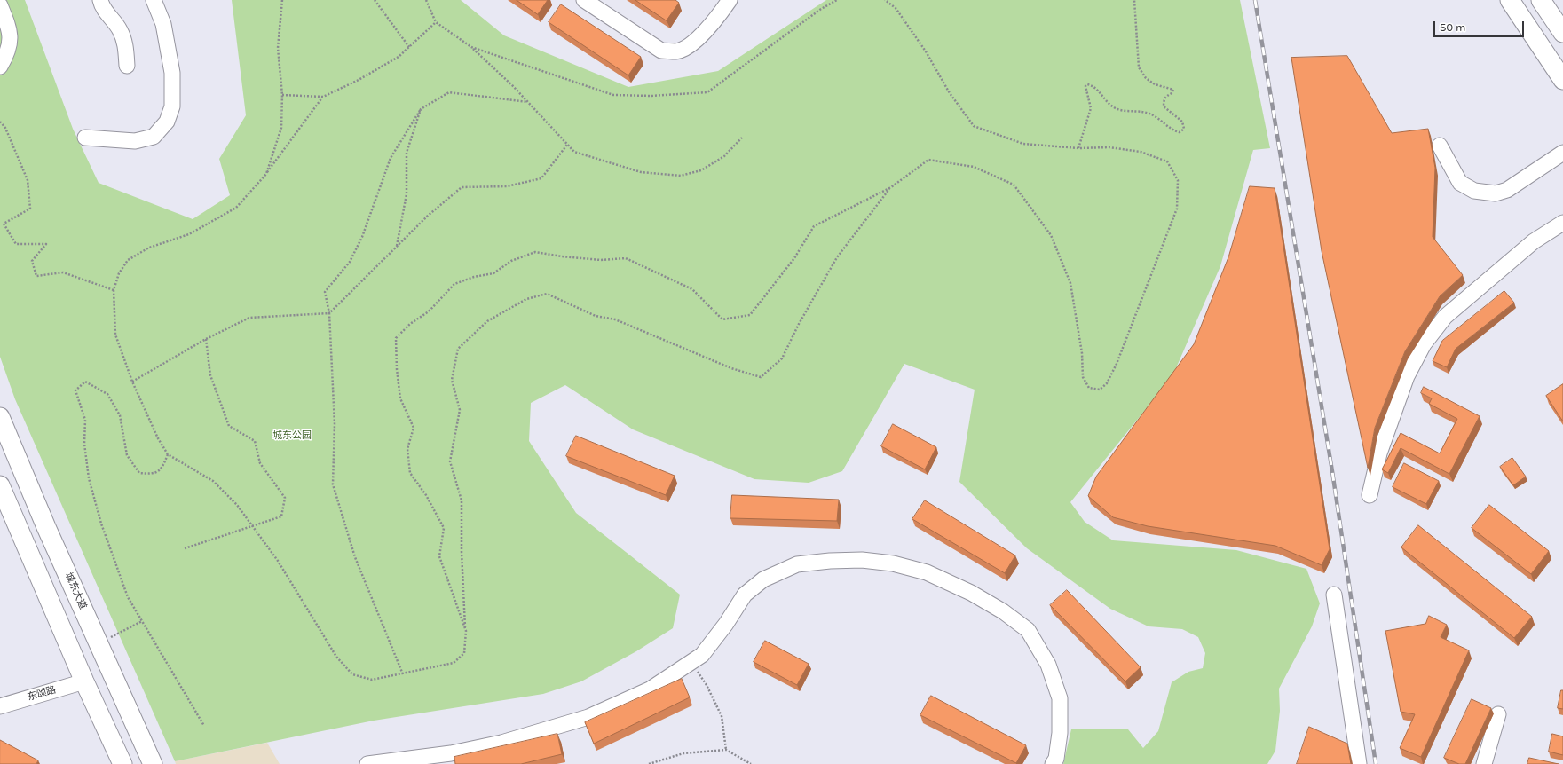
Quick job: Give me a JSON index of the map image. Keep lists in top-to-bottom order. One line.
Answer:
{"streets":{"main road":["城东大道"],"street":["东颂路"]},"parks":["城东公园"],"scale_bar":"50 m"}
